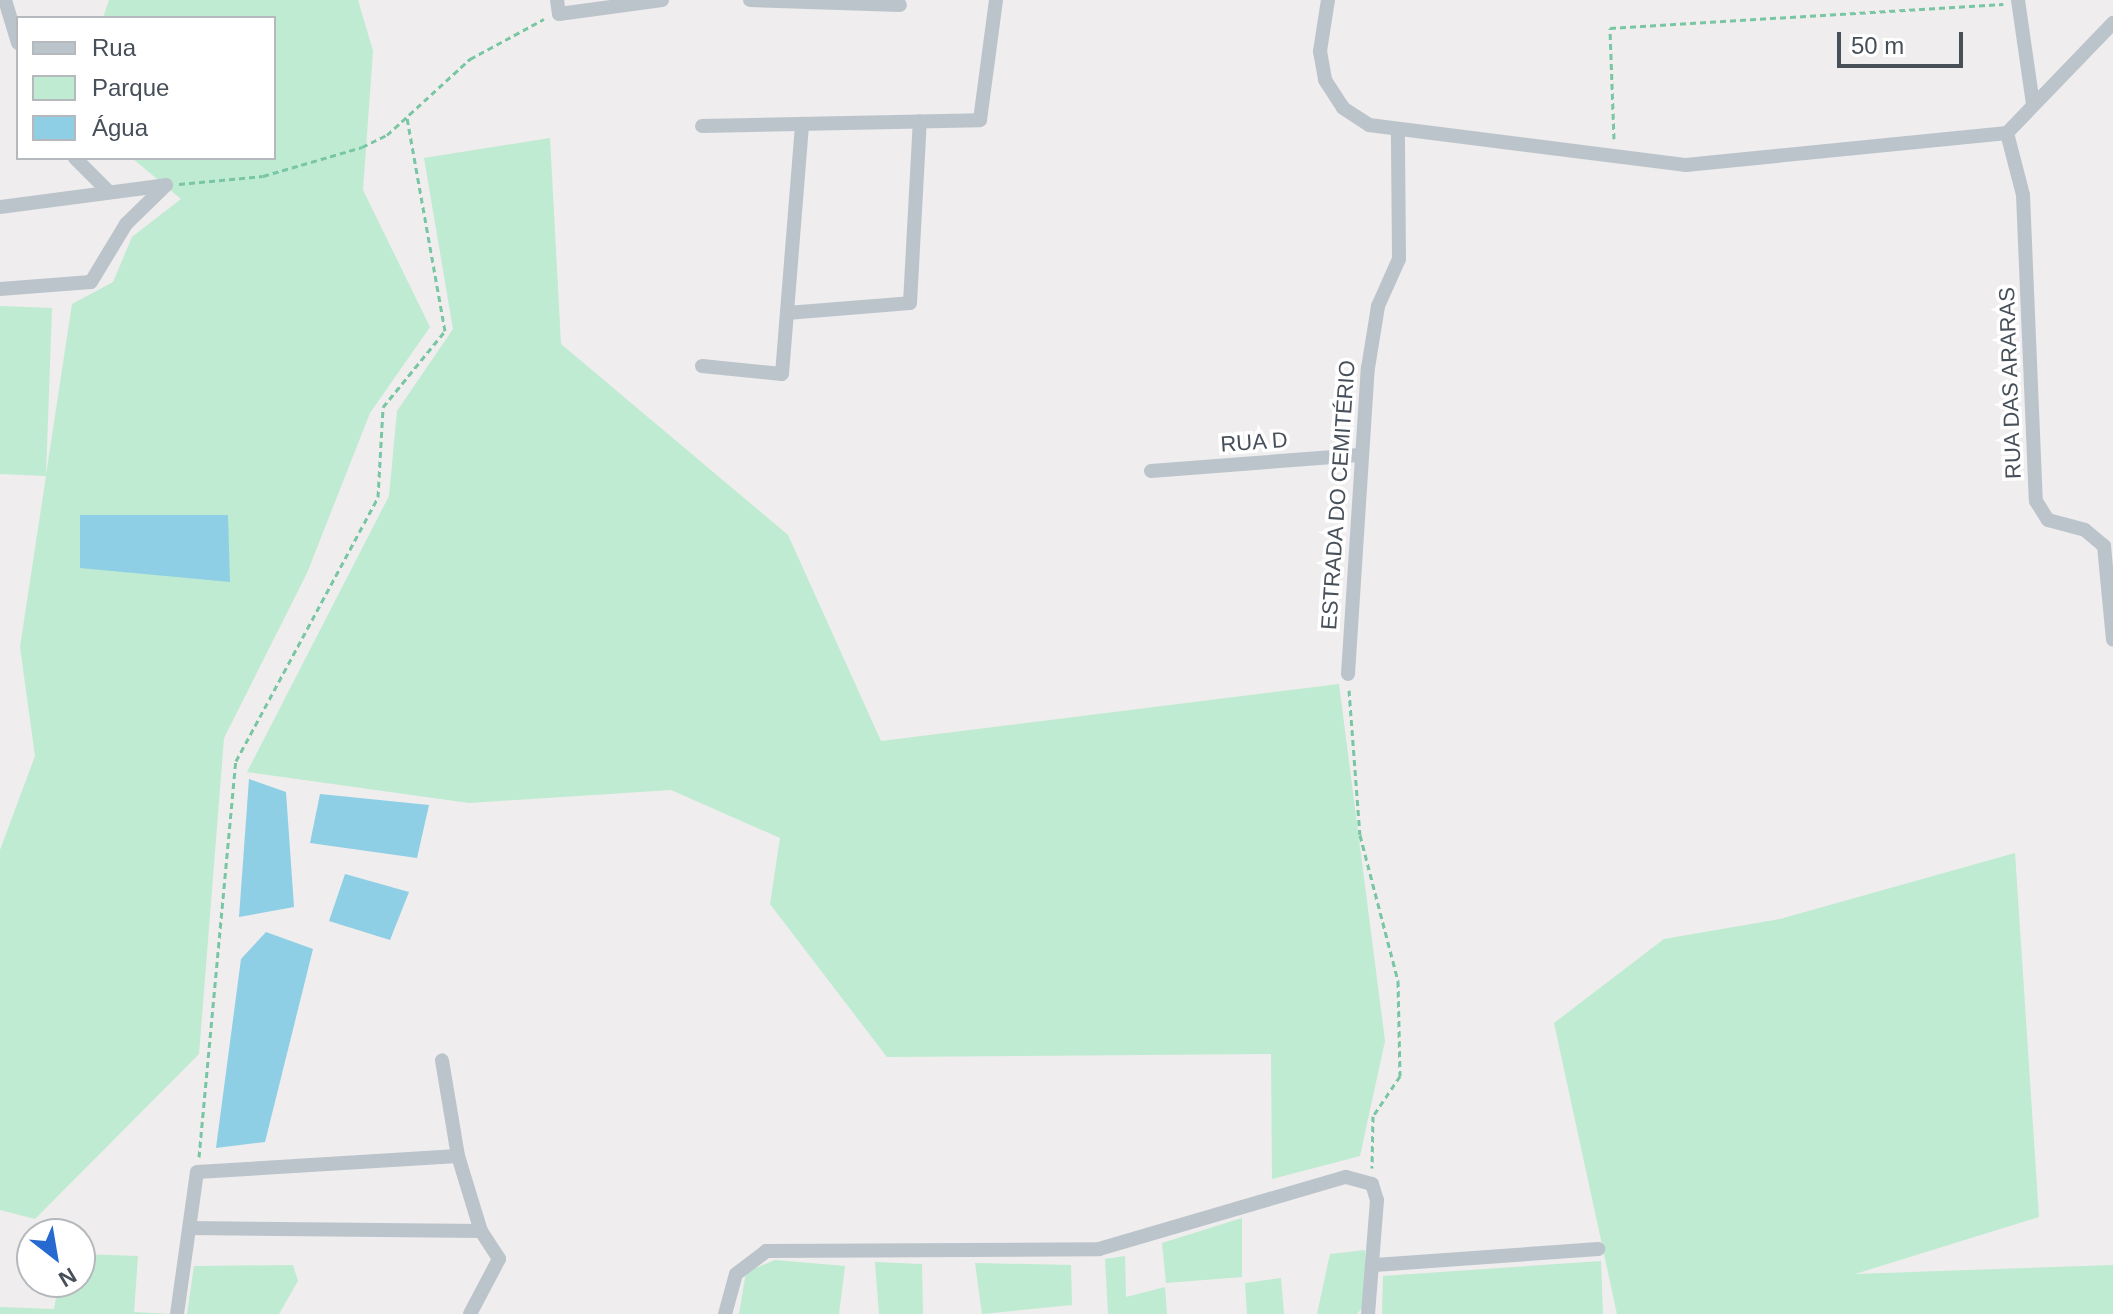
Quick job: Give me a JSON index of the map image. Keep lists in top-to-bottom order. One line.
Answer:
{"streets":{"street":["RUA DAS ARARAS","RUA D","ESTRADA DO CEMITÉRIO"]},"crossings":[["RUA D","ESTRADA DO CEMITÉRIO"]],"legend":["Rua","Parque","Água"],"scale_bar":"50 m","north":"bottom right"}
